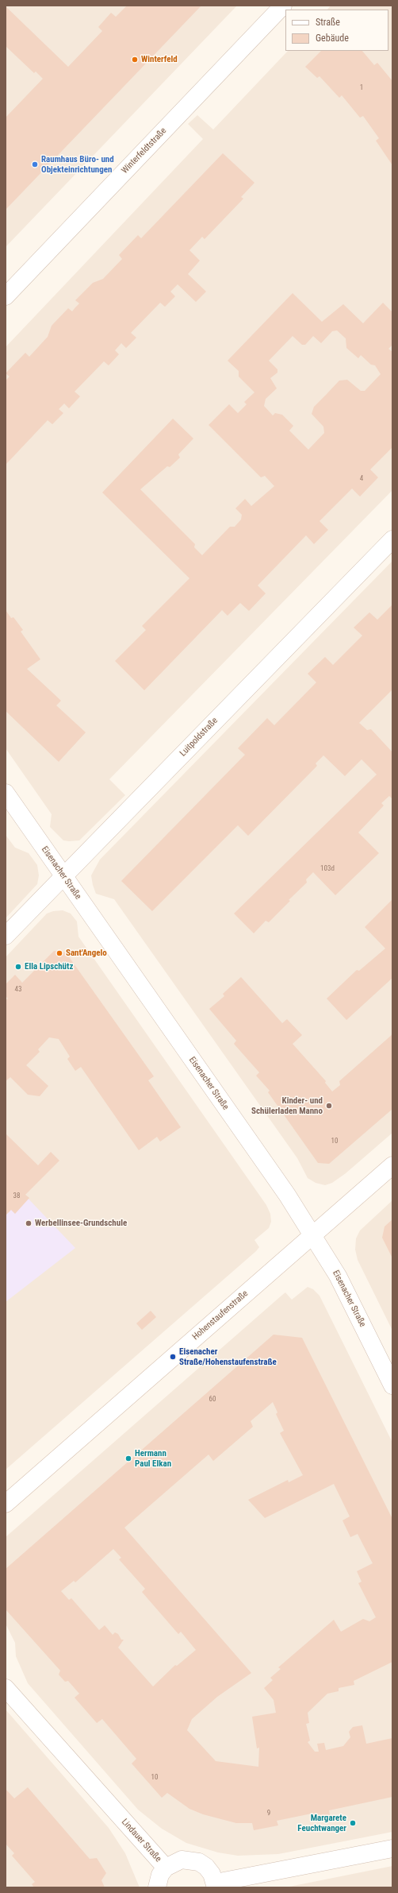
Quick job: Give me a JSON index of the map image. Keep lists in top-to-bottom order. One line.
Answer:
{"streets":{"street":["Winterfeldtstraße","Luitpoldstraße","Eisenacher Straße","Hohenstaufenstraße","Lindauer Straße"]},"crossings":[["Luitpoldstraße","Eisenacher Straße"],["Eisenacher Straße","Hohenstaufenstraße"]],"places":["Winterfeld","Raumhaus Büro- und Objekteinrichtungen","Sant'Angelo","Ella Lipschütz","Kinder- und Schülerladen Manno","Werbellinsee-Grundschule","Eisenacher Straße/Hohenstaufenstraße","Hermann Paul Elkan","Margarete Feuchtwanger"],"house_numbers":["1","4","103d","43","10","38","60","10","9"],"legend":["Straße","Gebäude"]}
